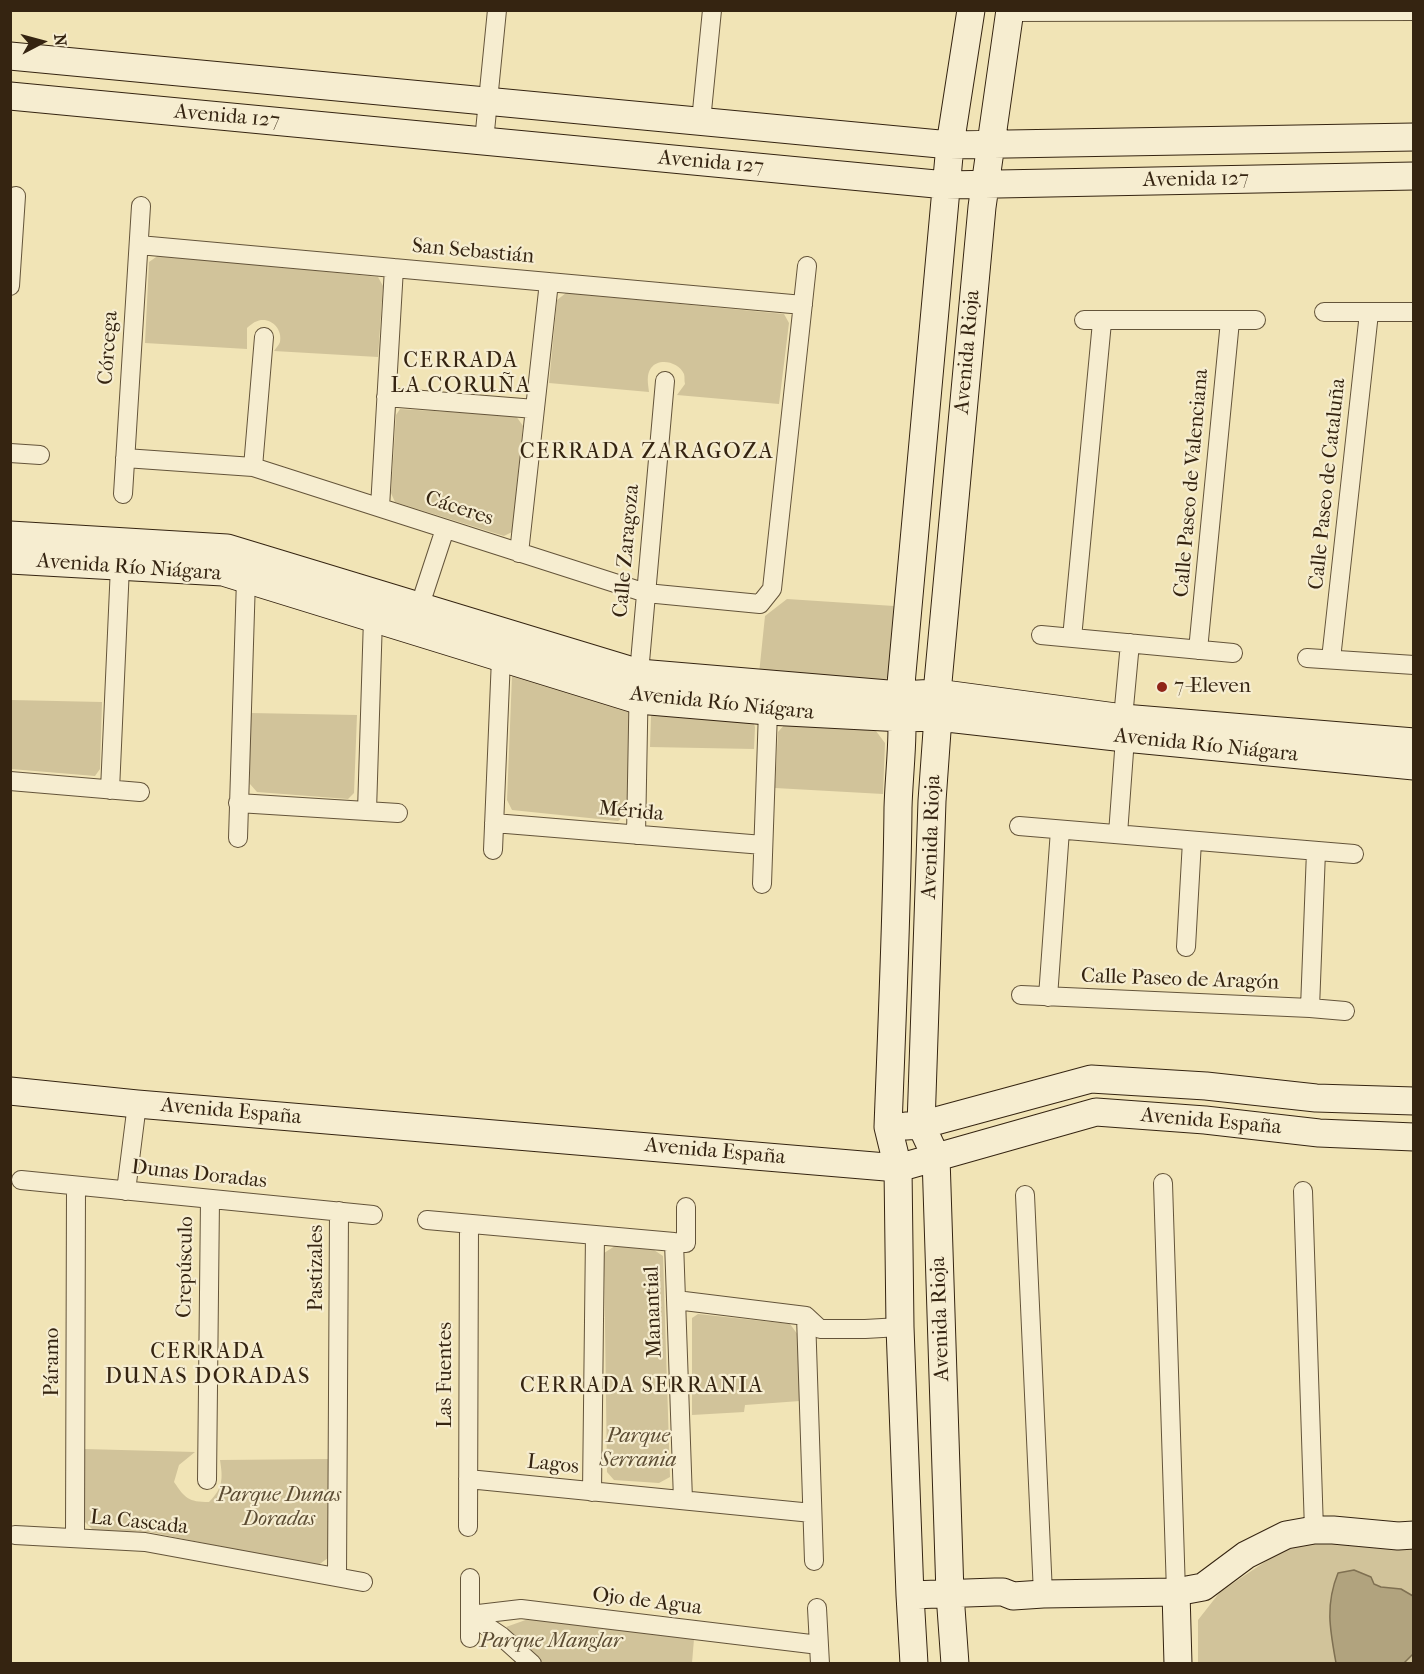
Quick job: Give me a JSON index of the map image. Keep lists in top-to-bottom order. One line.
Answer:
{"streets":{"main road":["Avenida 127","Avenida Rioja","Avenida Río Niágara","Avenida España"],"street":["San Sebastián","Córcega","Calle Paseo de Valenciana","Calle Paseo de Cataluña","Cáceres","Calle Zaragoza","Mérida","Calle Paseo de Aragón","Dunas Doradas","Crepúsculo","Pastizales","Manantial","Páramo","Las Fuentes","Lagos","La Cascada","Ojo de Agua"]},"crossings":[["Avenida 127","Avenida Rioja"],["San Sebastián","Córcega"],["San Sebastián","Cáceres"],["Córcega","Cáceres"],["Avenida Rioja","Avenida Río Niágara"],["Avenida Rioja","Avenida España"],["Cáceres","Calle Zaragoza"],["Calle Zaragoza","Avenida Río Niágara"],["Dunas Doradas","Crepúsculo"],["Dunas Doradas","Pastizales"],["Dunas Doradas","Páramo"],["Pastizales","La Cascada"],["Manantial","Lagos"],["Páramo","La Cascada"],["Las Fuentes","Lagos"]],"districts":["CERRADA LA CORUÑA","CERRADA ZARAGOZA","CERRADA DUNAS DORADAS","CERRADA SERRANIA"],"parks":["Parque Serrania","Parque Dunas Doradas","Parque Manglar"],"places":["7-Eleven"],"north":"right"}
